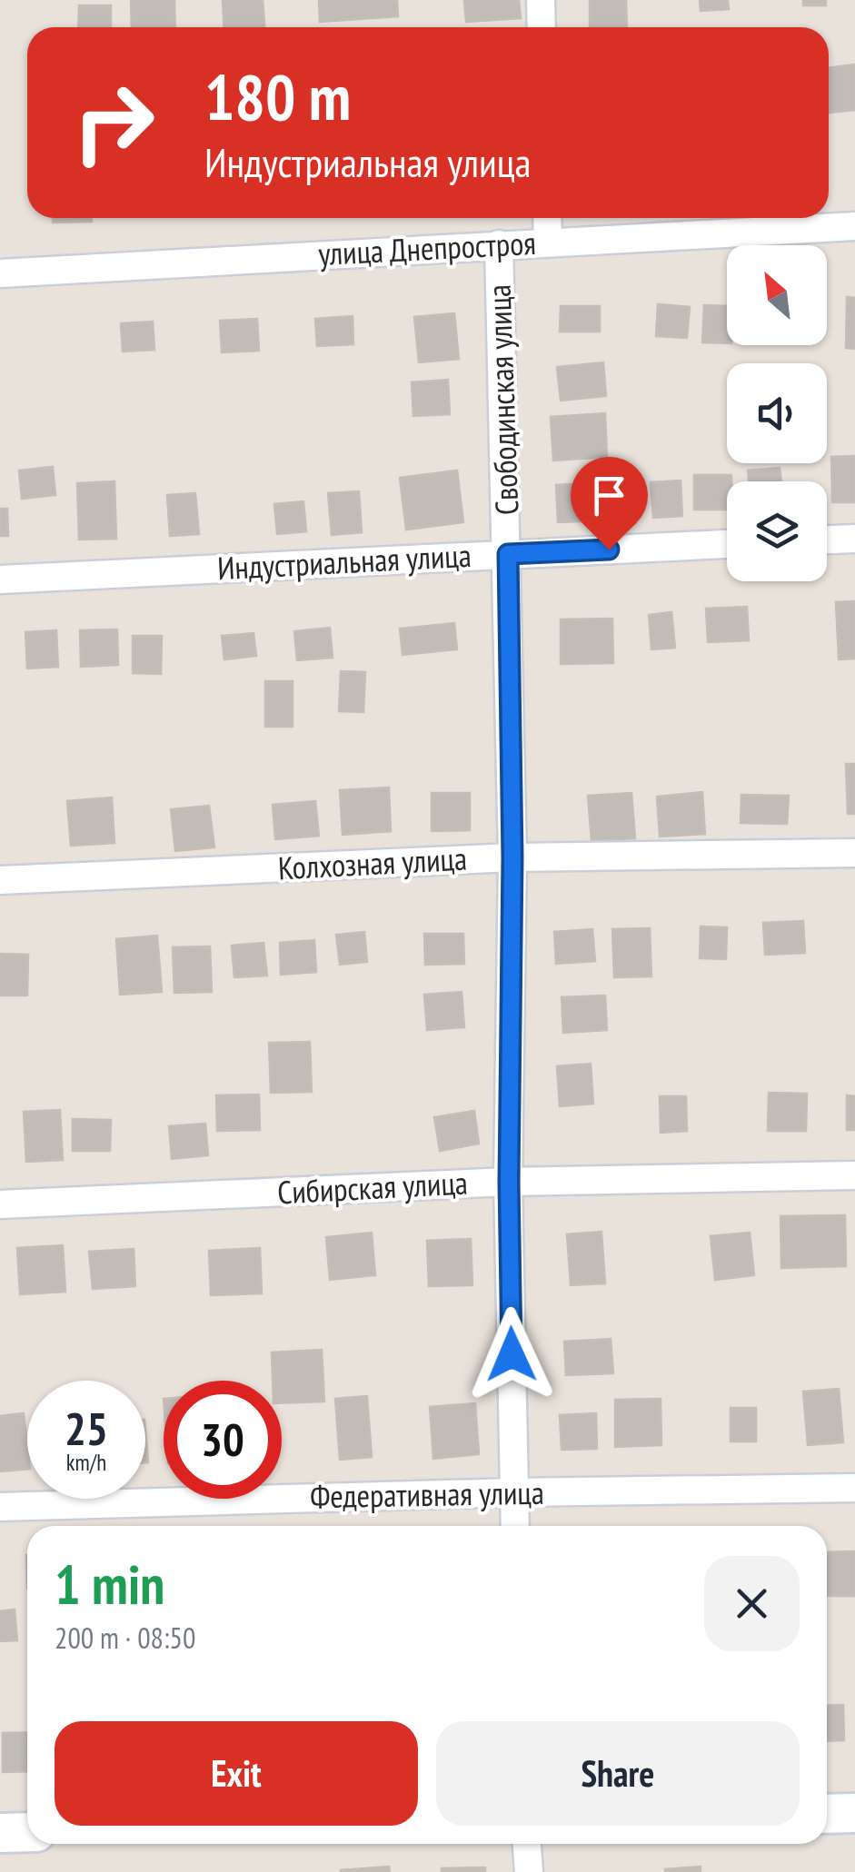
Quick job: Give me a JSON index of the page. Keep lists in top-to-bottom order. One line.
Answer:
{"streets":{"street":["улица Днепростроя","Свободинская улица","Индустриальная улица","Колхозная улица","Сибирская улица","Федеративная улица"]},"crossings":[["улица Днепростроя","Свободинская улица"],["Свободинская улица","Индустриальная улица"],["Свободинская улица","Колхозная улица"],["Свободинская улица","Сибирская улица"],["Свободинская улица","Федеративная улица"]],"north":"top left","page":{"turn":["180 m","Индустриальная улица"],"speed":"25 km/h","limit":"30","heading":["1 min","200 m · 08:50"],"buttons":["Exit","Share"]}}
